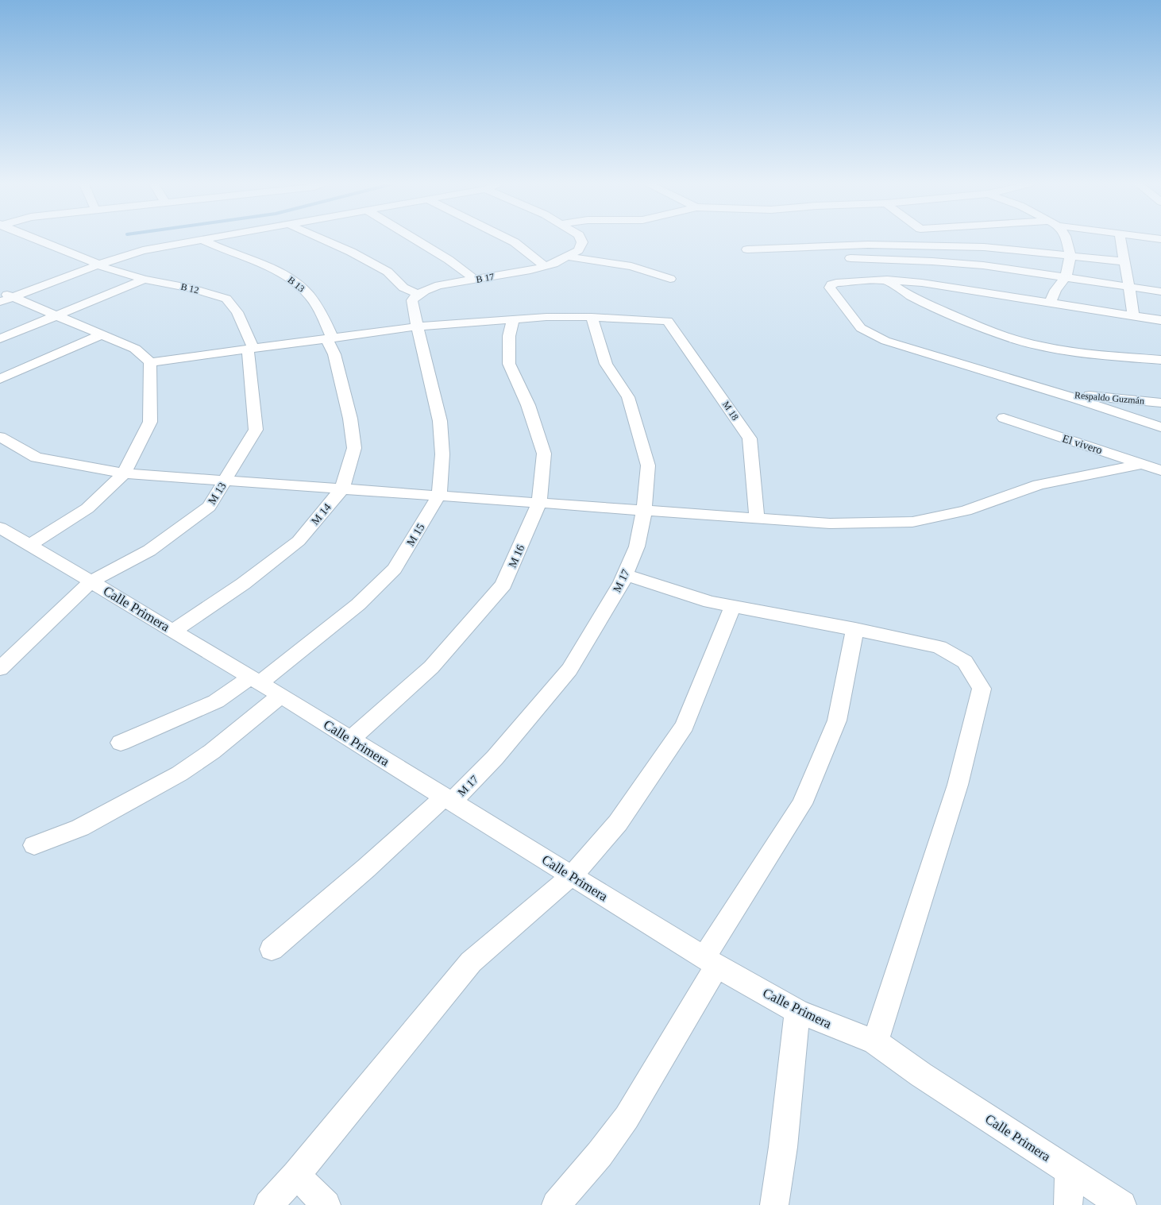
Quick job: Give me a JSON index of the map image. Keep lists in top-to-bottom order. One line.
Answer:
{"streets":{"street":["B 17","B 13","B 12","Respaldo Guzmán","M 18","El vivero","M 13","M 14","M 15","M 16","M 17","Calle Primera"]},"crossings":[["B 13","M 14"],["B 12","M 13"],["M 18","M 17"],["M 13","Calle Primera"],["M 14","Calle Primera"],["M 15","Calle Primera"],["M 16","Calle Primera"],["M 17","Calle Primera"]]}
